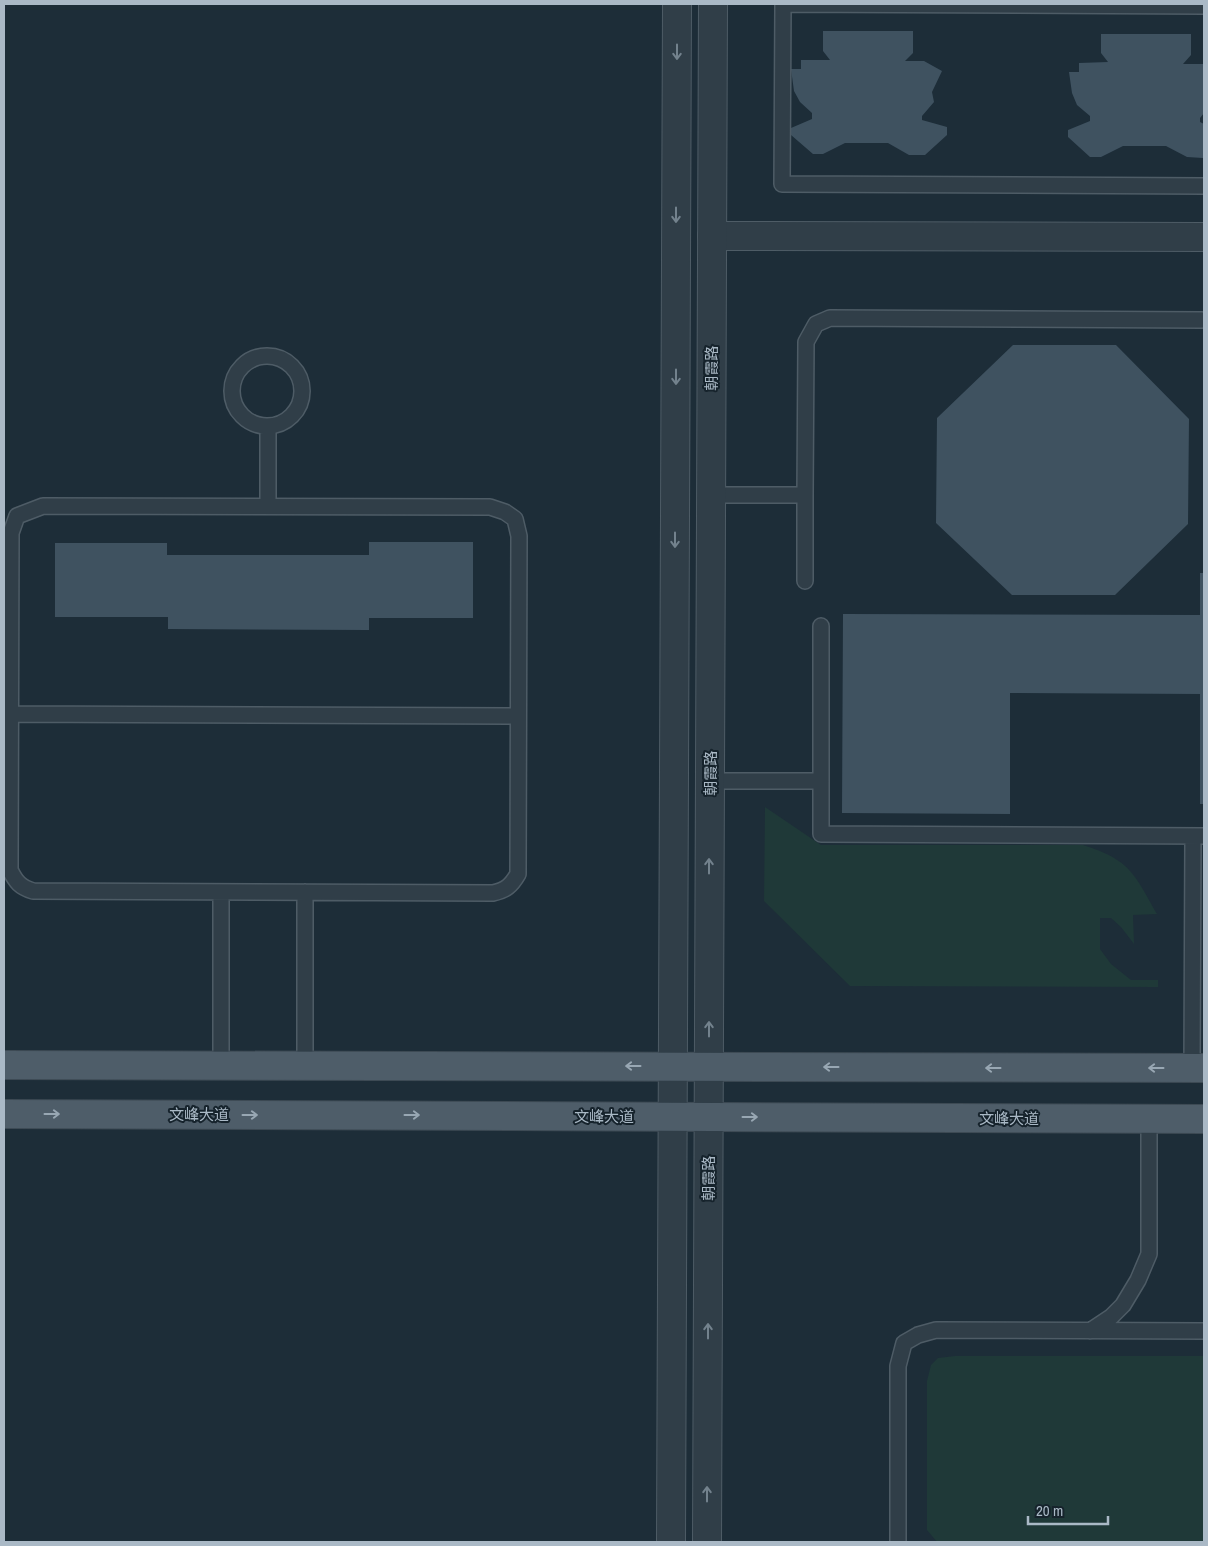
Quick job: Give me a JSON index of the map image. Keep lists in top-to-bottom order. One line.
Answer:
{"streets":{"main road":["文峰大道"],"street":["朝霞路"]},"crossings":[["朝霞路","文峰大道"]],"scale_bar":"20 m"}
